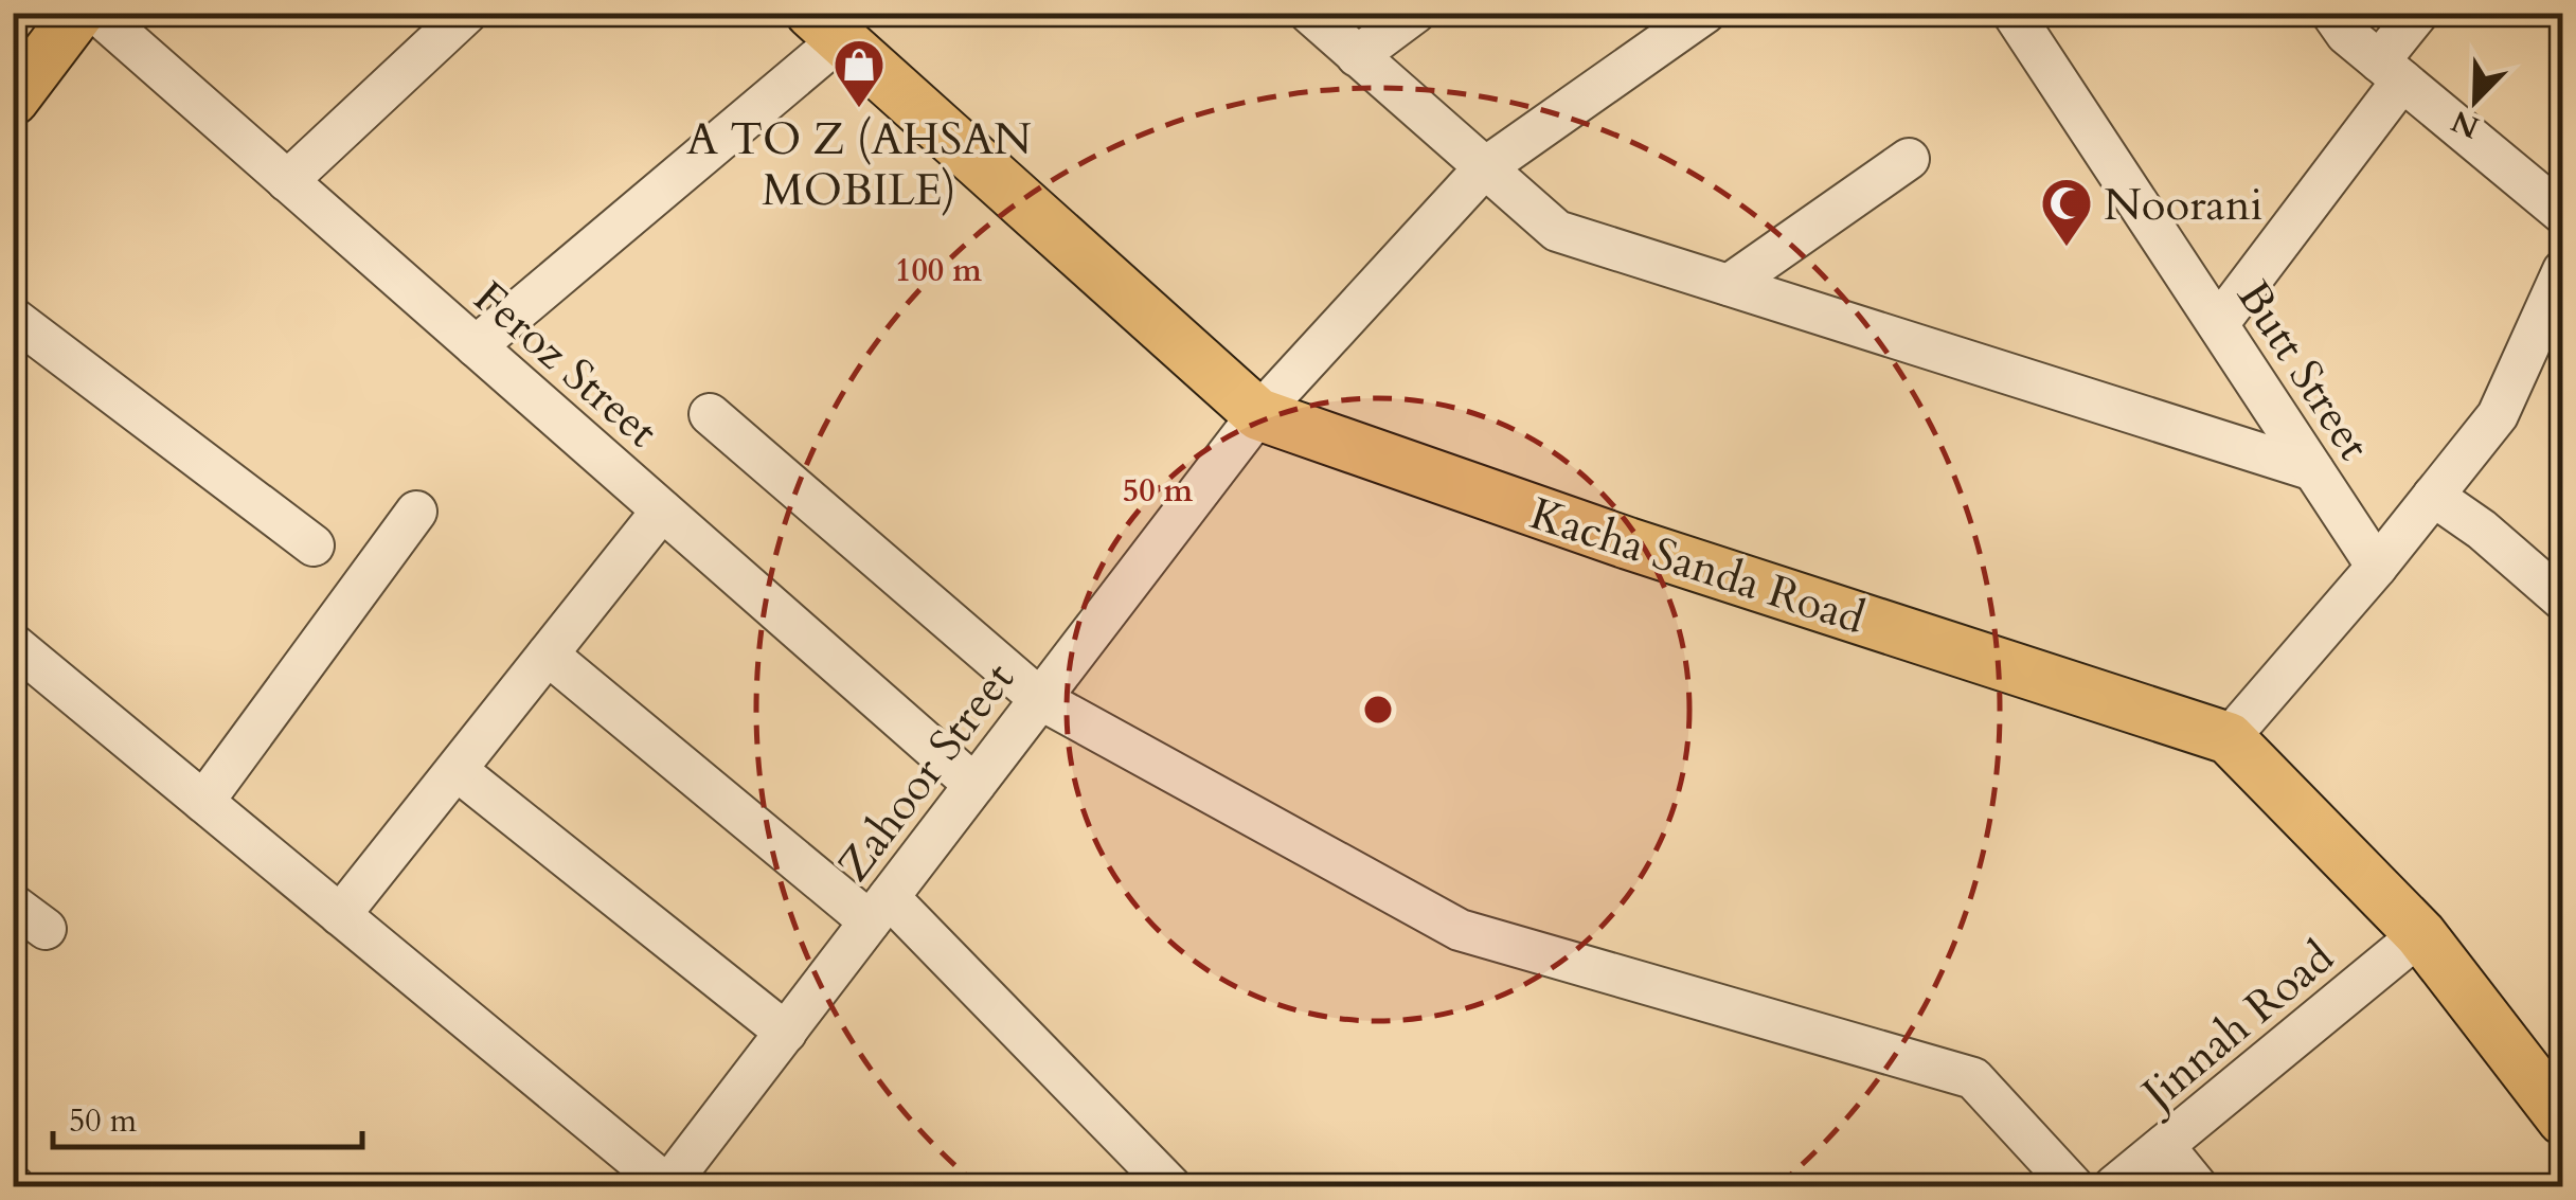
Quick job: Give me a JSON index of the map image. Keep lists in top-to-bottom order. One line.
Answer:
{"streets":{"main road":["Kacha Sanda Road"],"street":["Feroz Street","Butt Street","Zahoor Street","Jinnah Road"]},"crossings":[["Feroz Street","Zahoor Street"],["Kacha Sanda Road","Zahoor Street"],["Kacha Sanda Road","Jinnah Road"]],"places":{"shop":["A TO Z (AHSAN MOBILE)"],"mosque":["Noorani"]},"scale_bar":"50 m","north":"bottom left","rings":["100 m","50 m"]}
